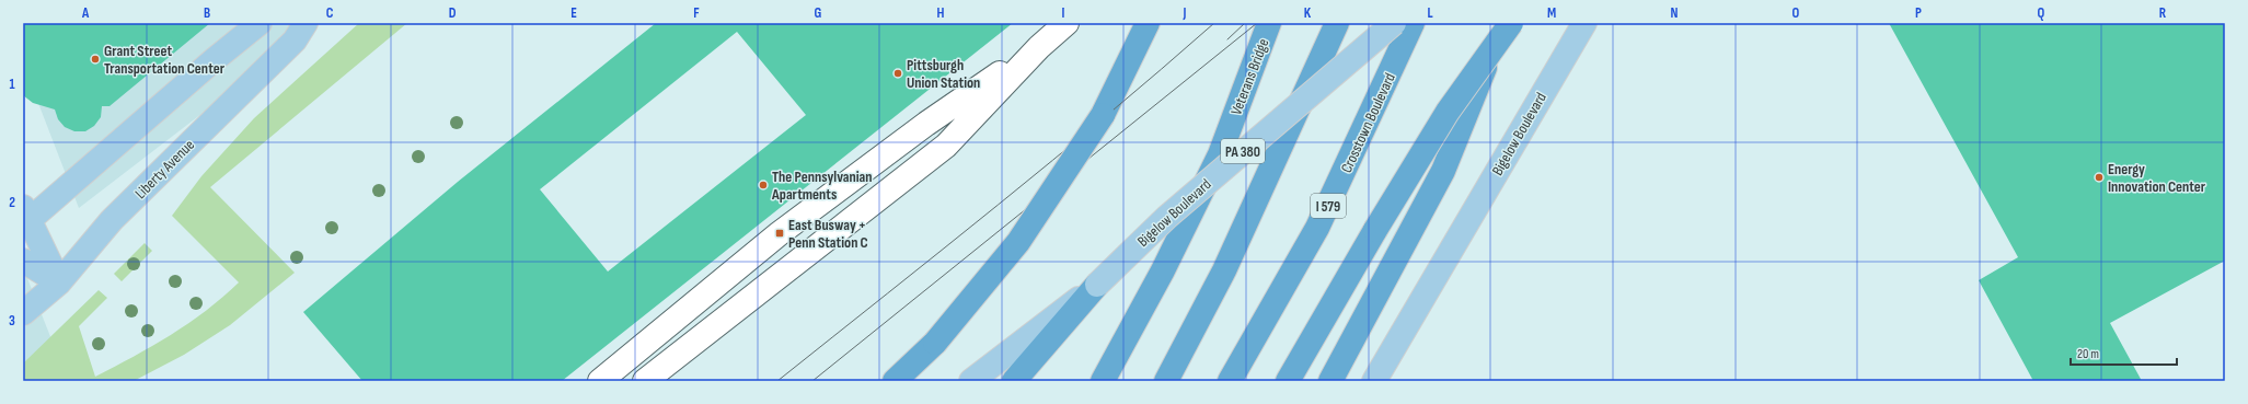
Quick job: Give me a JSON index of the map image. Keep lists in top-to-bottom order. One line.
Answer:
{"streets":{"highway":["Veterans Bridge","Crosstown Boulevard","I 579"],"main road":["Bigelow Boulevard","PA 380","Liberty Avenue"]},"places":{"other":["Grant Street Transportation Center","Pittsburgh Union Station","Energy Innovation Center","The Pennsylvanian Apartments"],"transit":["East Busway + Penn Station C"]},"scale_bar":"20 m","grid":{"columns":["A","B","C","D","E","F","G","H","I","J","K","L","M","N","O","P","Q","R"],"rows":["1","2","3"]}}
